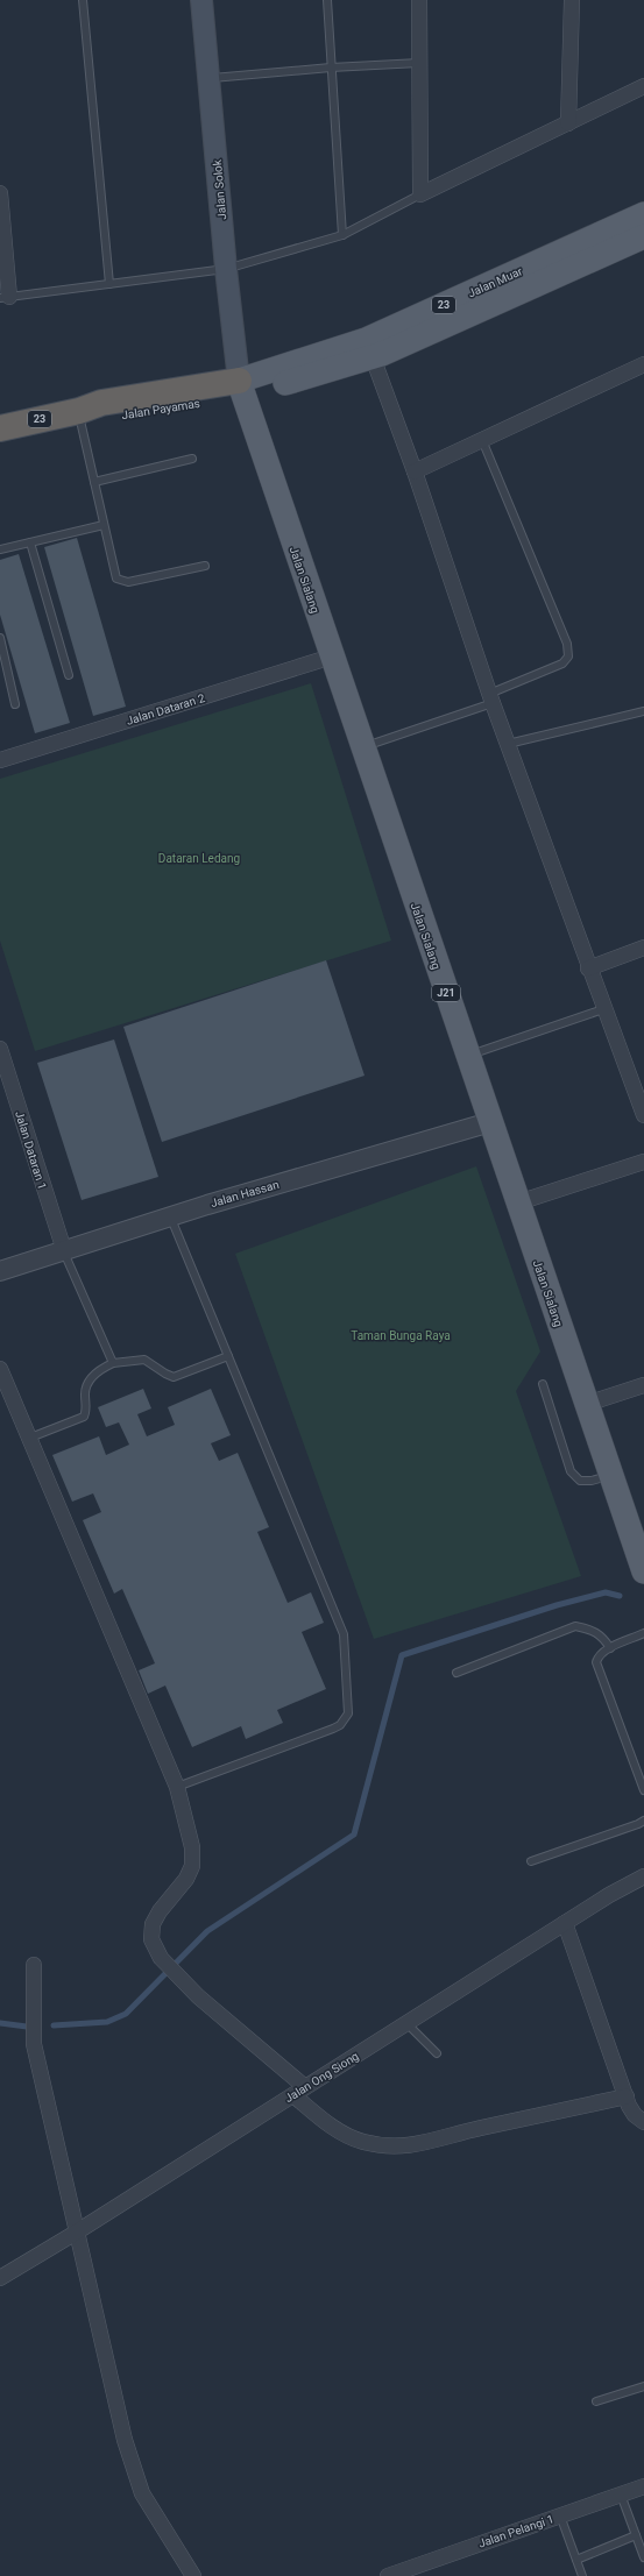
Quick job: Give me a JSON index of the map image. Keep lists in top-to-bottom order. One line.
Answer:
{"streets":{"highway":["23","Jalan Payamas"],"main road":["Jalan Solok","Jalan Muar","Jalan Sialang","J21"],"street":["Jalan Dataran 2","Jalan Dataran 1","Jalan Hassan","Jalan Ong Siong","Jalan Pelangi 1"]},"crossings":[["Jalan Solok","Jalan Muar"],["Jalan Solok","Jalan Payamas"],["Jalan Solok","Jalan Sialang"],["Jalan Muar","Jalan Payamas"],["Jalan Muar","Jalan Sialang"],["Jalan Payamas","Jalan Sialang"],["Jalan Sialang","Jalan Dataran 2"],["Jalan Sialang","Jalan Hassan"],["Jalan Dataran 1","Jalan Hassan"]],"parks":["Dataran Ledang","Taman Bunga Raya"]}
